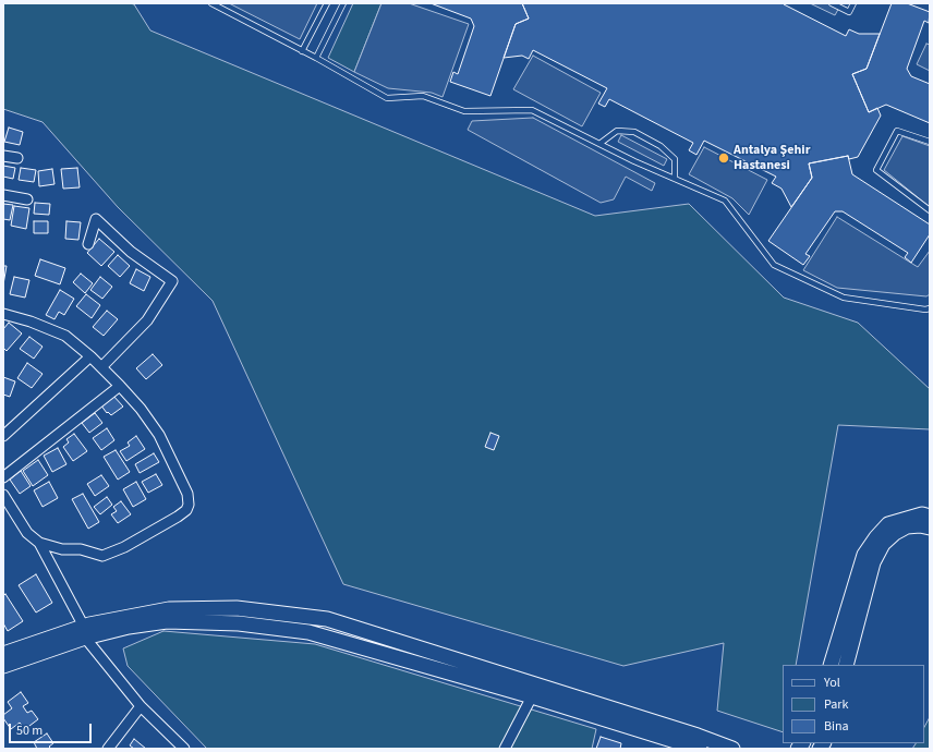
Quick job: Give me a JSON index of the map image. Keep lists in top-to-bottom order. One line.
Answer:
{"places":["Antalya Şehir Hastanesi"],"legend":["Yol","Park","Bina"],"scale_bar":"50 m"}
